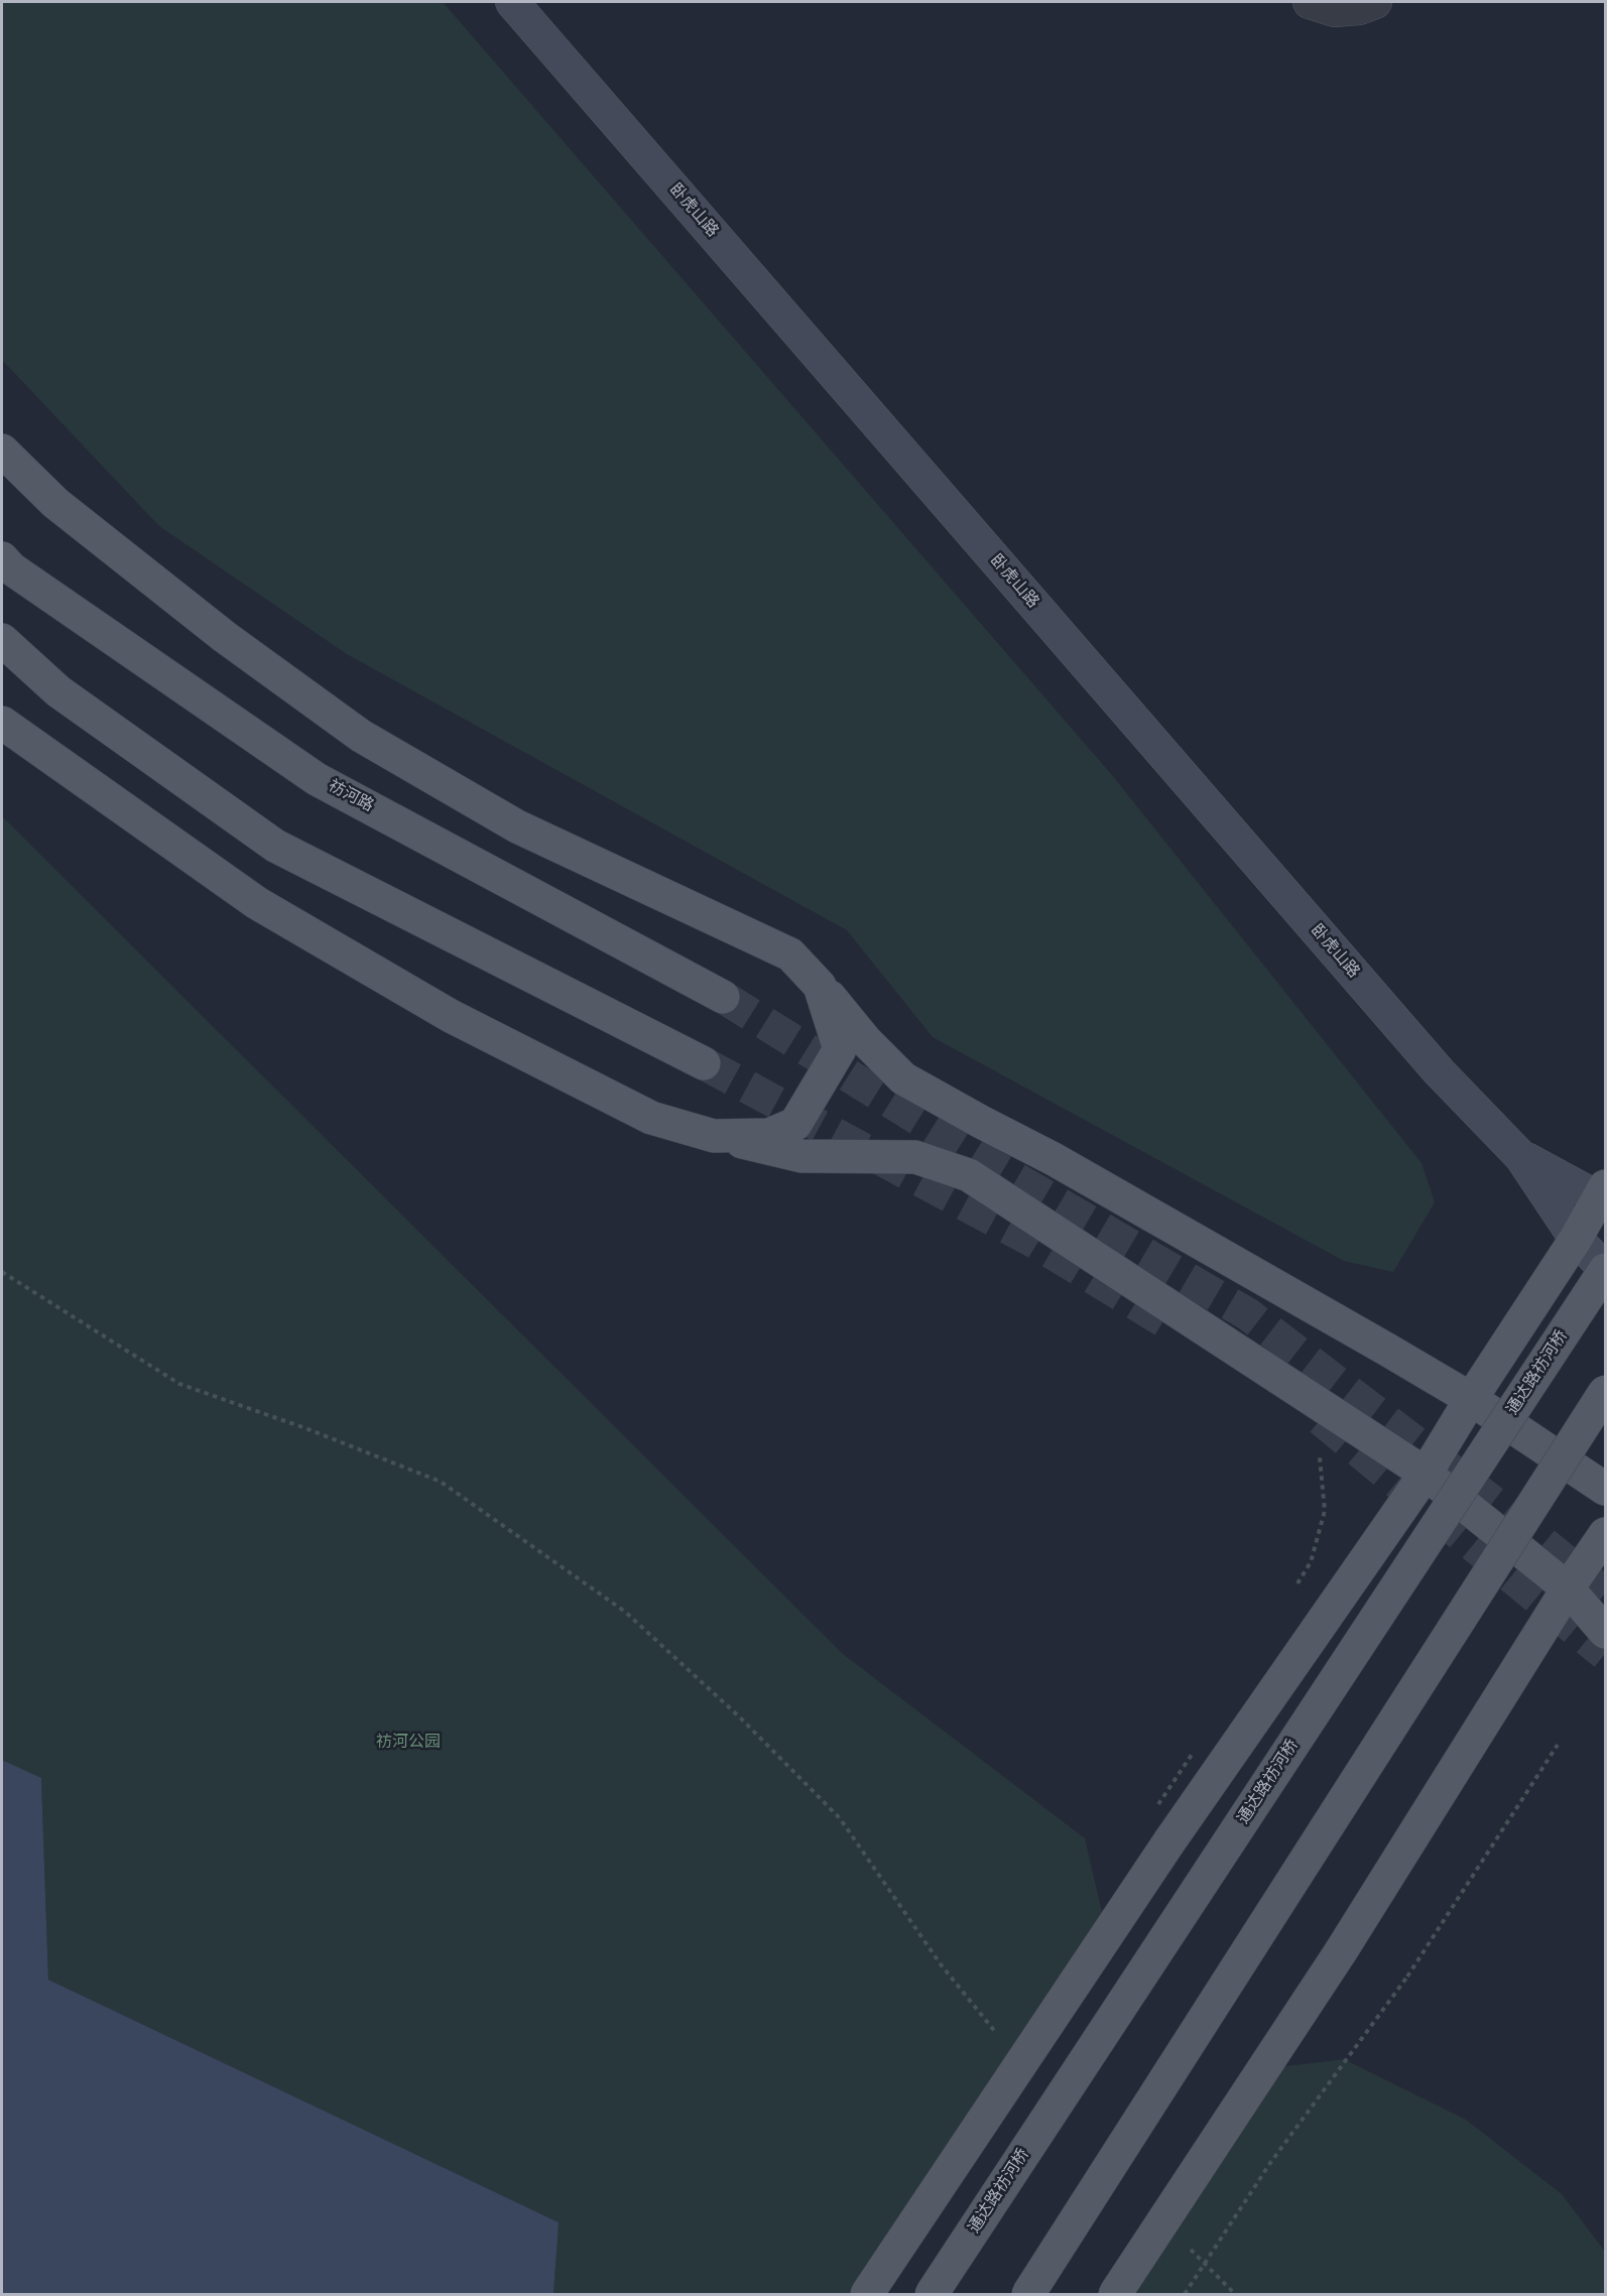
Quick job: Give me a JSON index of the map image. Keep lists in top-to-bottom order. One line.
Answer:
{"streets":{"main road":["祊河路","通达路祊河桥"],"street":["卧虎山路"]},"crossings":[["卧虎山路","通达路祊河桥"]],"parks":["祊河公园"]}
